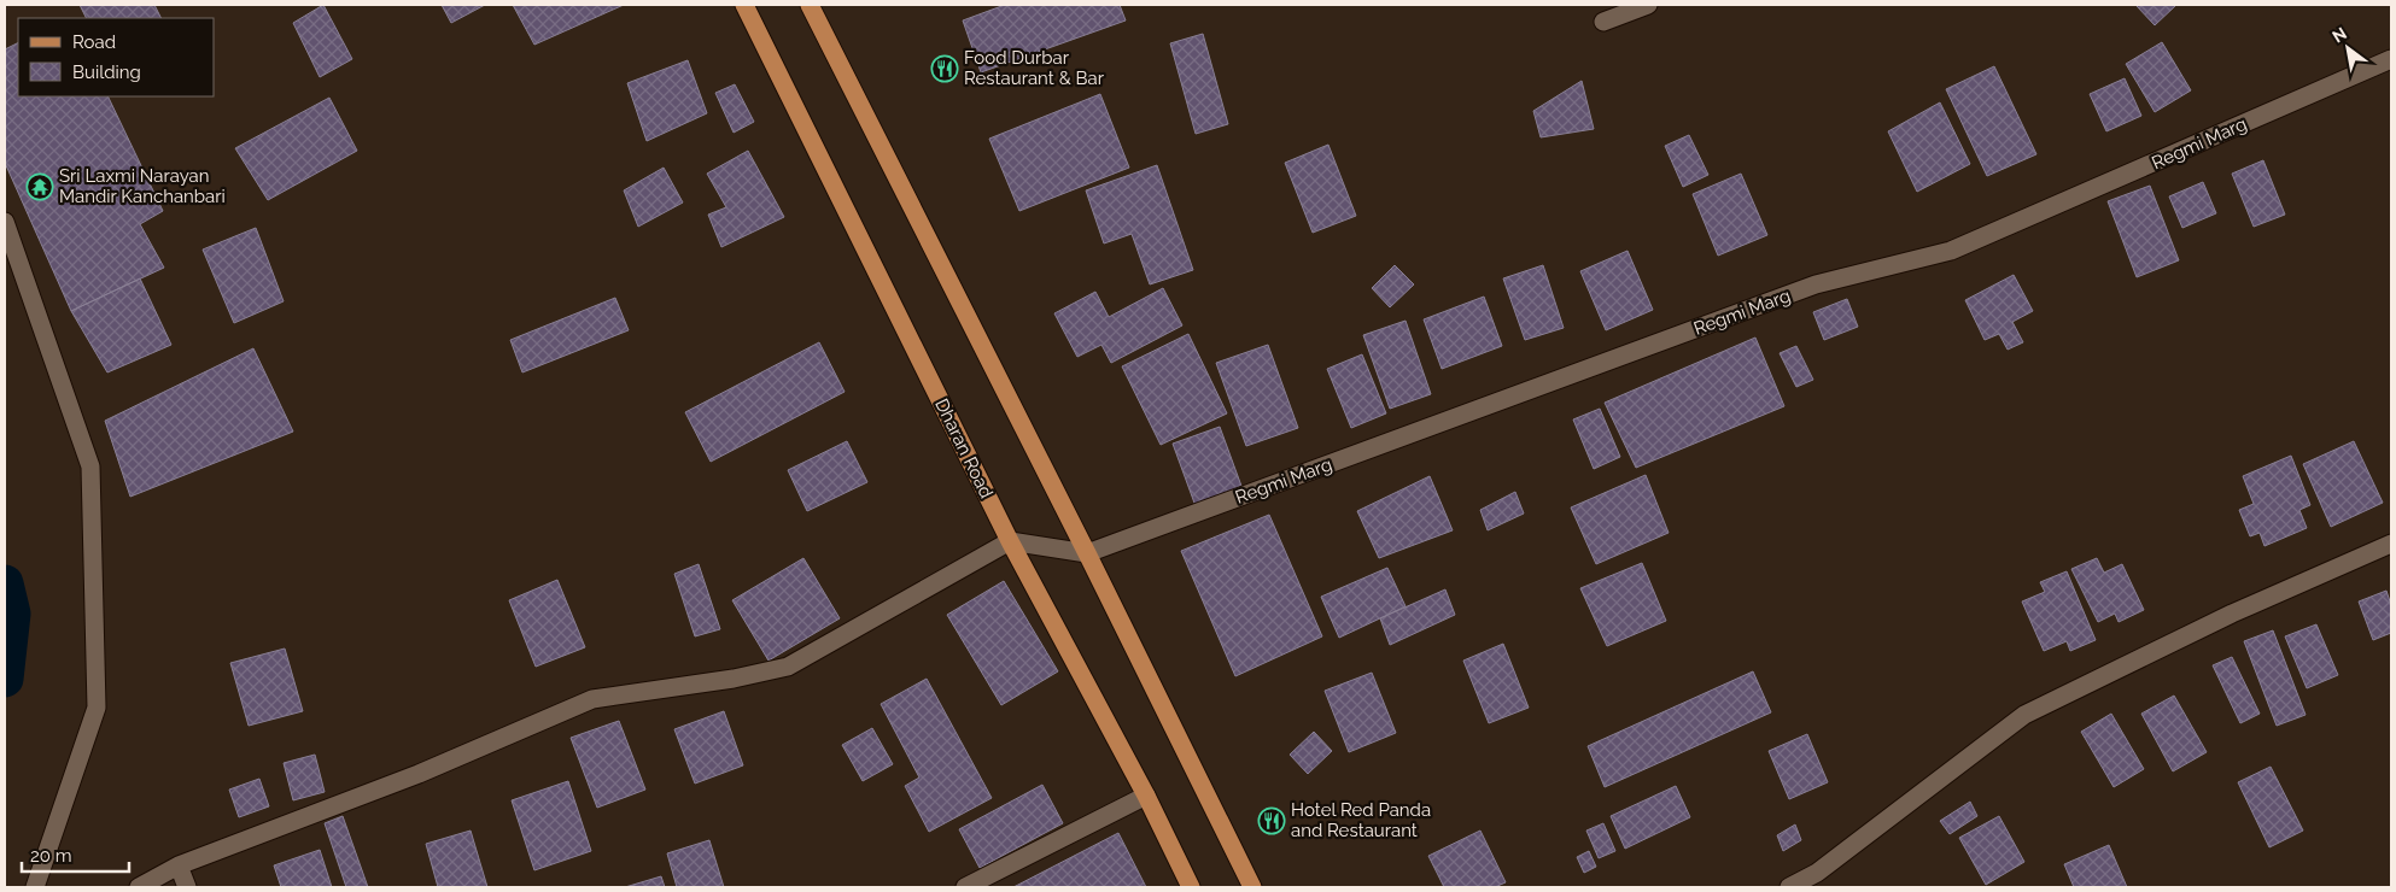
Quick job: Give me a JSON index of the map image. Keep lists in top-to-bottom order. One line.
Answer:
{"streets":{"main road":["Dharan Road"],"street":["Regmi Marg"]},"places":{"restaurant":["Food Durbar Restaurant & Bar","Hotel Red Panda and Restaurant"],"temple":["Sri Laxmi Narayan Mandir Kanchanbari"]},"legend":["Road","Building"],"scale_bar":"20 m","north":"top left"}
